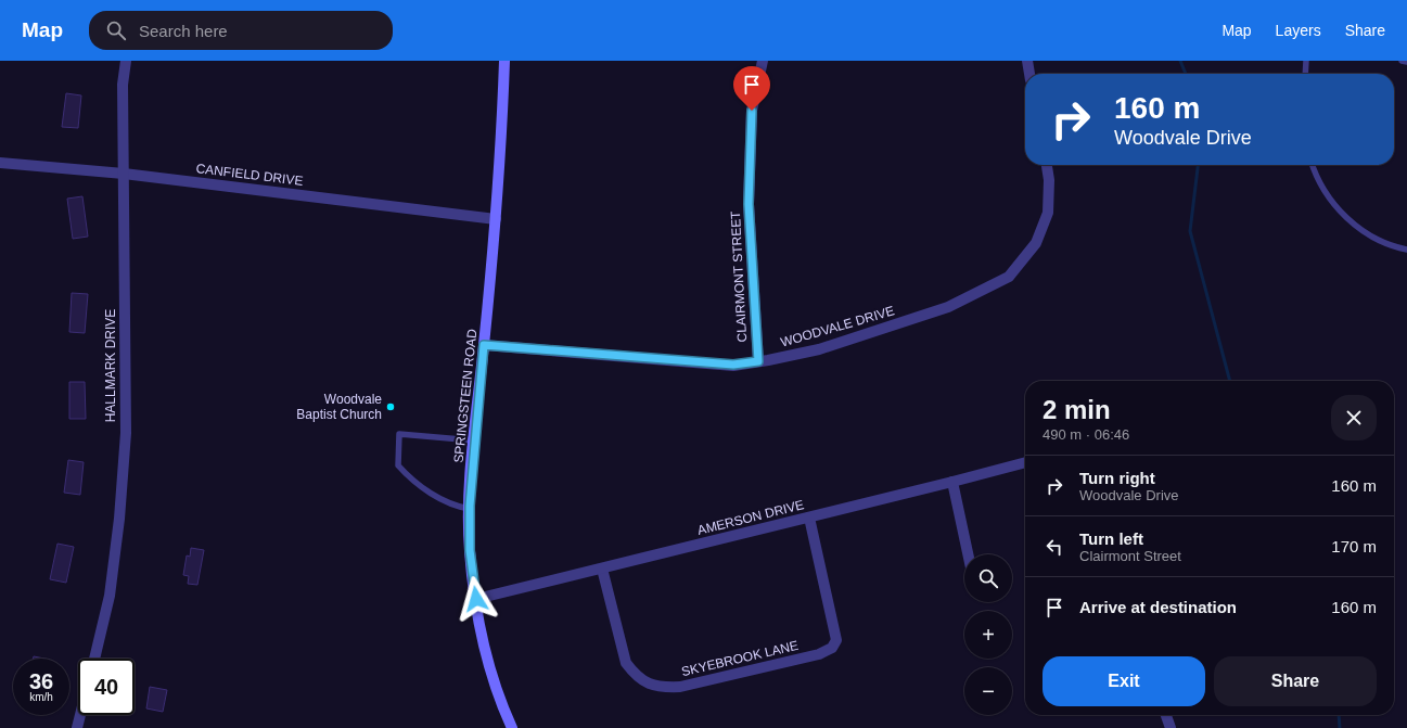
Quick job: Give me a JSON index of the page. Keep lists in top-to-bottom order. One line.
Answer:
{"streets":{"street":["CANFIELD DRIVE","CLAIRMONT STREET","WOODVALE DRIVE","HALLMARK DRIVE","SPRINGSTEEN ROAD","AMERSON DRIVE","SKYEBROOK LANE"]},"crossings":[["CANFIELD DRIVE","HALLMARK DRIVE"],["CANFIELD DRIVE","SPRINGSTEEN ROAD"],["CLAIRMONT STREET","WOODVALE DRIVE"],["WOODVALE DRIVE","SPRINGSTEEN ROAD"],["SPRINGSTEEN ROAD","AMERSON DRIVE"],["AMERSON DRIVE","SKYEBROOK LANE"]],"places":["Woodvale Baptist Church"],"page":{"header":"Map","search":"Search here","nav":["Map","Layers","Share"],"turn":["160 m","Woodvale Drive"],"heading":["2 min","490 m · 06:46"],"list":[{"name":"Turn right","note":"Woodvale Drive","value":"160 m"},{"name":"Turn left","note":"Clairmont Street","value":"170 m"},{"name":"Arrive at destination","value":"160 m"}],"map_buttons":["+","−"],"buttons":["Exit","Share"],"speed":"36 km/h","limit":"40"}}
